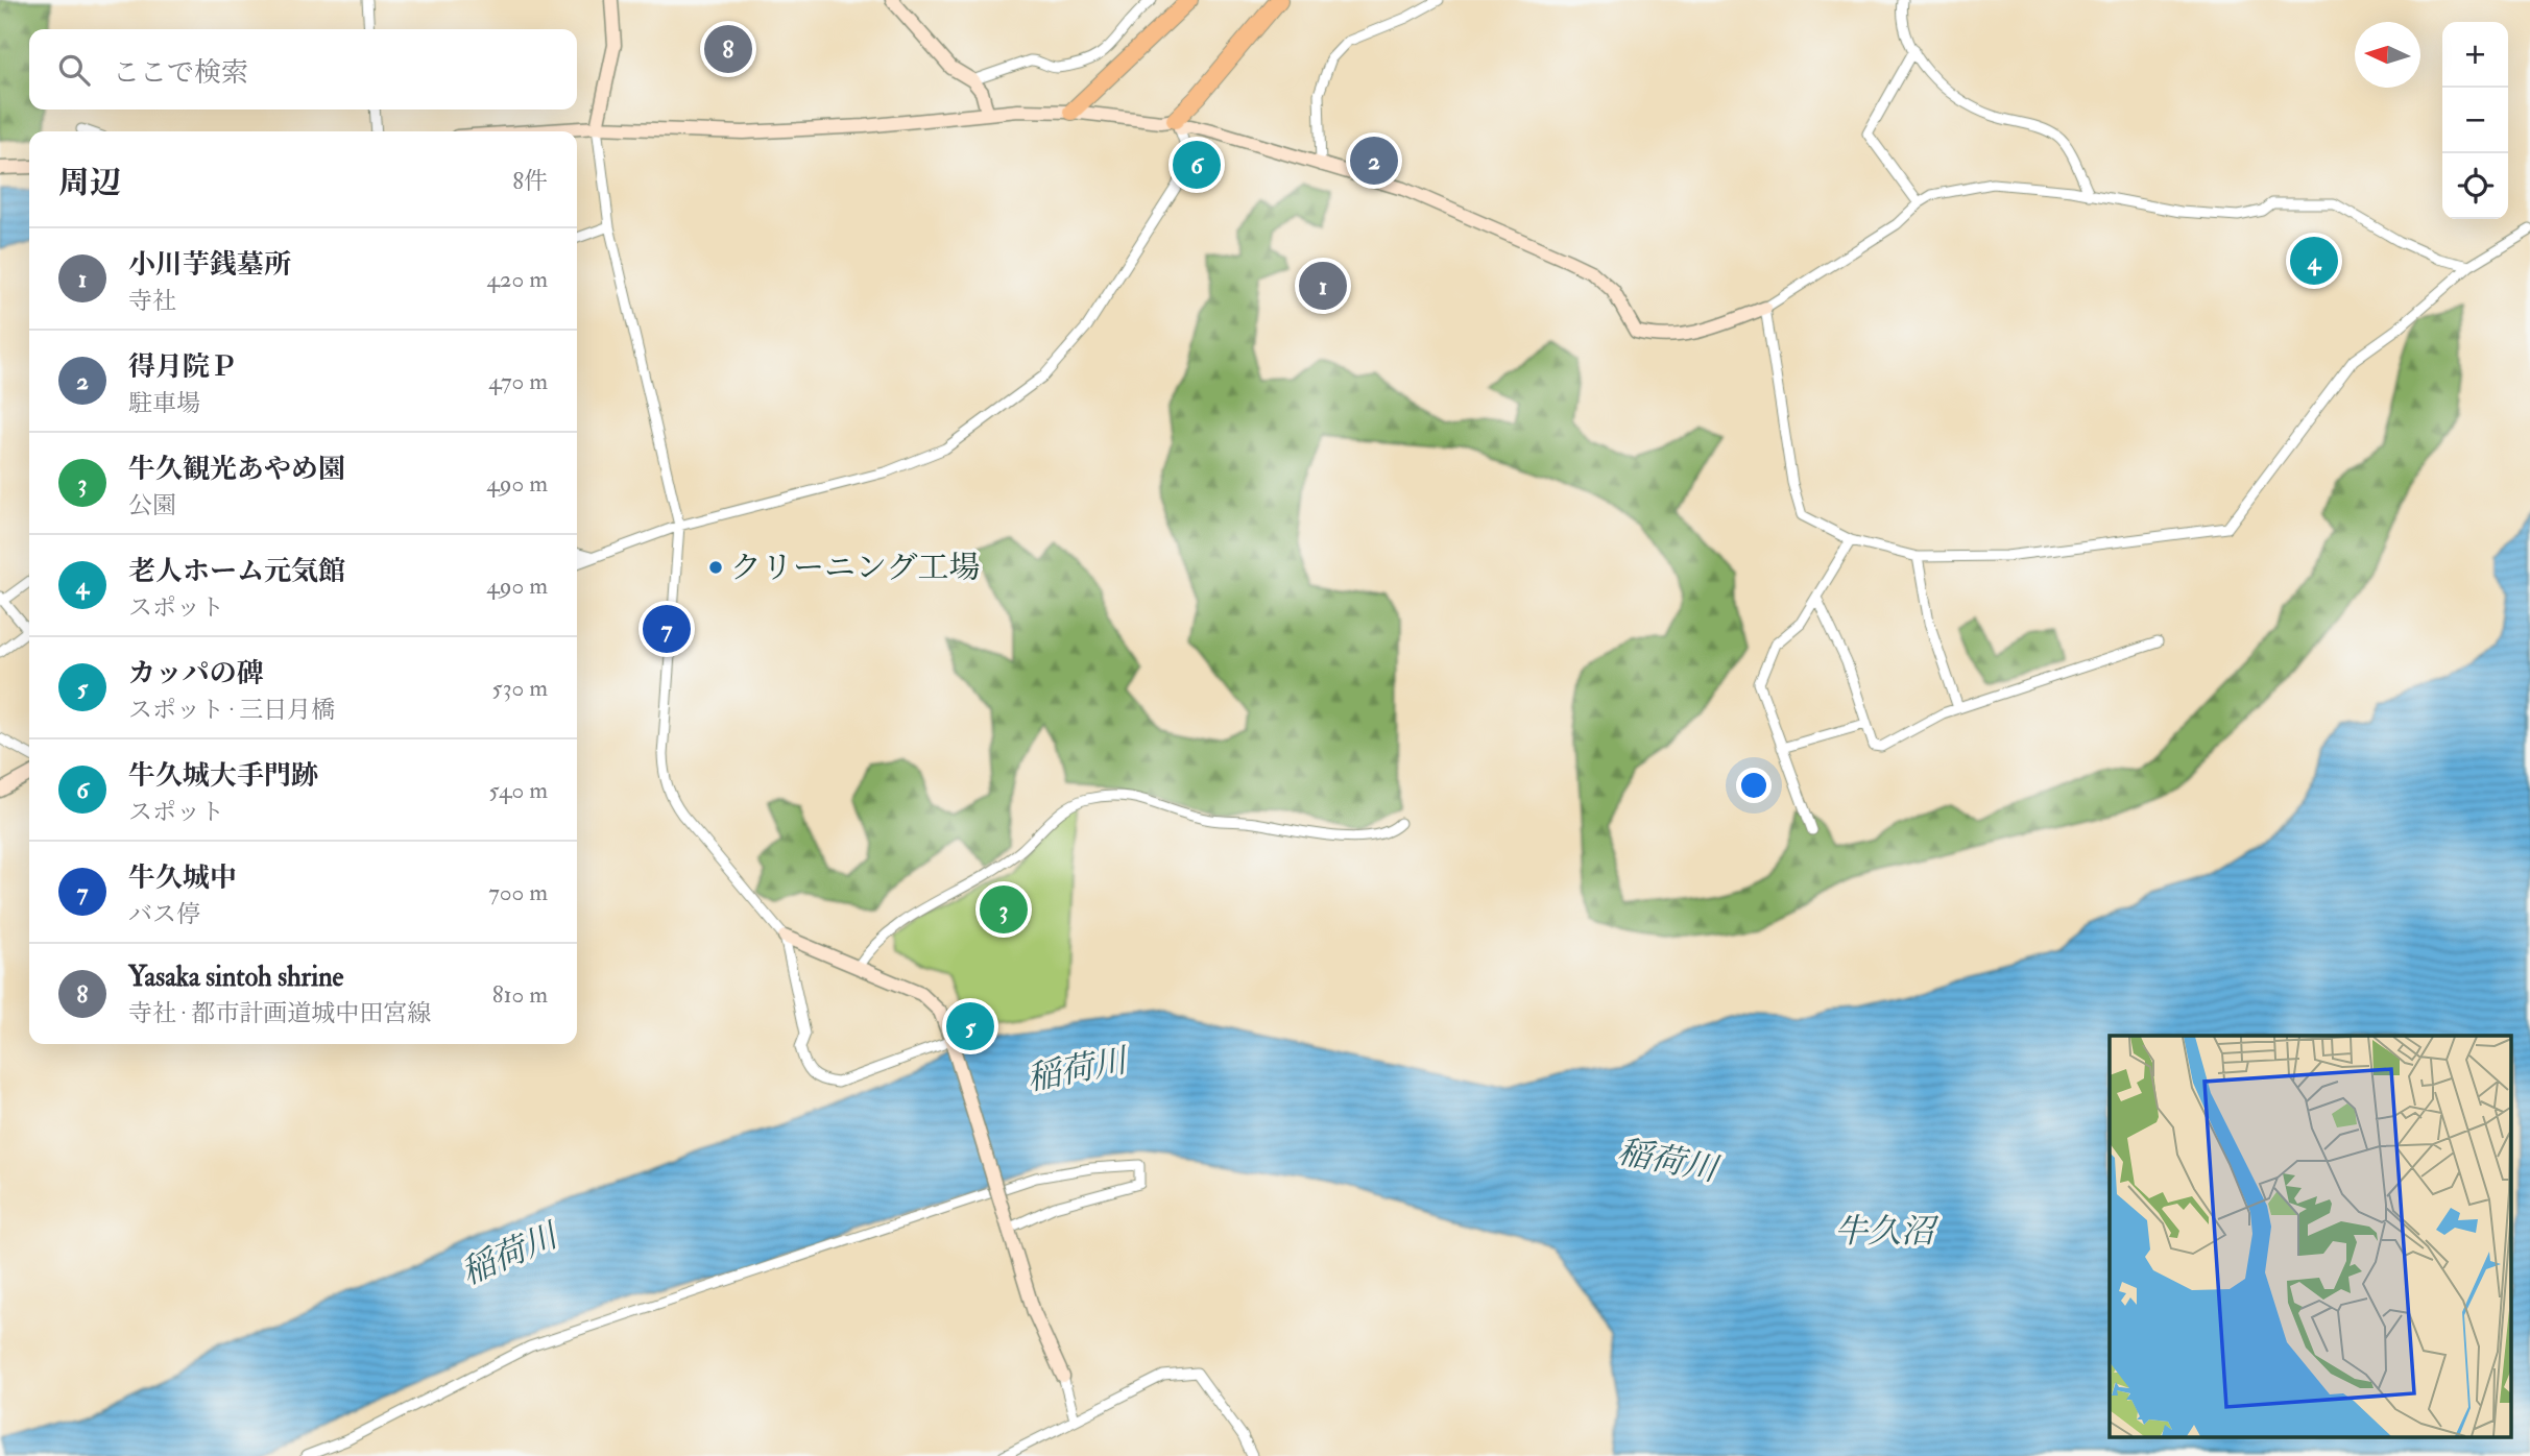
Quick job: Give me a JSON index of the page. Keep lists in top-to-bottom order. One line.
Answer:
{"water":["稲荷川","牛久沼"],"places":["クリーニング工場"],"north":"left","page":{"pins":["8","2","6","4","1","7","3","5"],"map_buttons":["+","−"],"search":"ここで検索","heading":["周辺","8件"],"list":[{"mark":"1","name":"小川芋銭墓所","note":"寺社","value":"420 m"},{"mark":"2","name":"得月院Ｐ","note":"駐車場","value":"470 m"},{"mark":"3","name":"牛久観光あやめ園","note":"公園","value":"490 m"},{"mark":"4","name":"老人ホーム元気館","note":"スポット","value":"490 m"},{"mark":"5","name":"カッパの碑","note":"スポット · 三日月橋","value":"530 m"},{"mark":"6","name":"牛久城大手門跡","note":"スポット","value":"540 m"},{"mark":"7","name":"牛久城中","note":"バス停","value":"700 m"},{"mark":"8","name":"Yasaka sintoh shrine","note":"寺社 · 都市計画道城中田宮線","value":"810 m"}]}}
